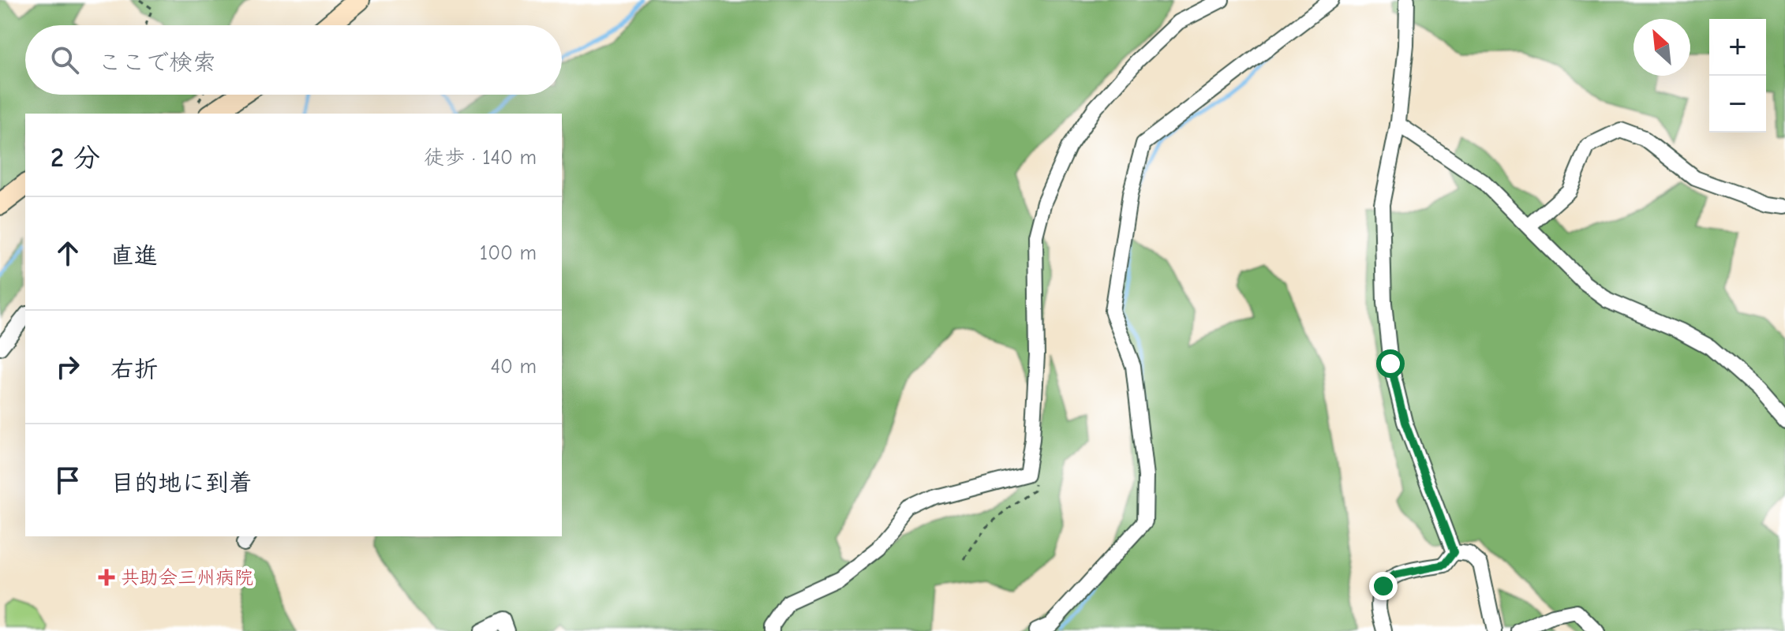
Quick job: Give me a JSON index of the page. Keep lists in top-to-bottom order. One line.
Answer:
{"places":{"health":["共助会三州病院"]},"north":"top left","page":{"map_buttons":["+","−"],"search":"ここで検索","heading":["2 分","徒歩 · 140 m"],"list":[["直進","100 m"],["右折","40 m"],"目的地に到着"]}}
